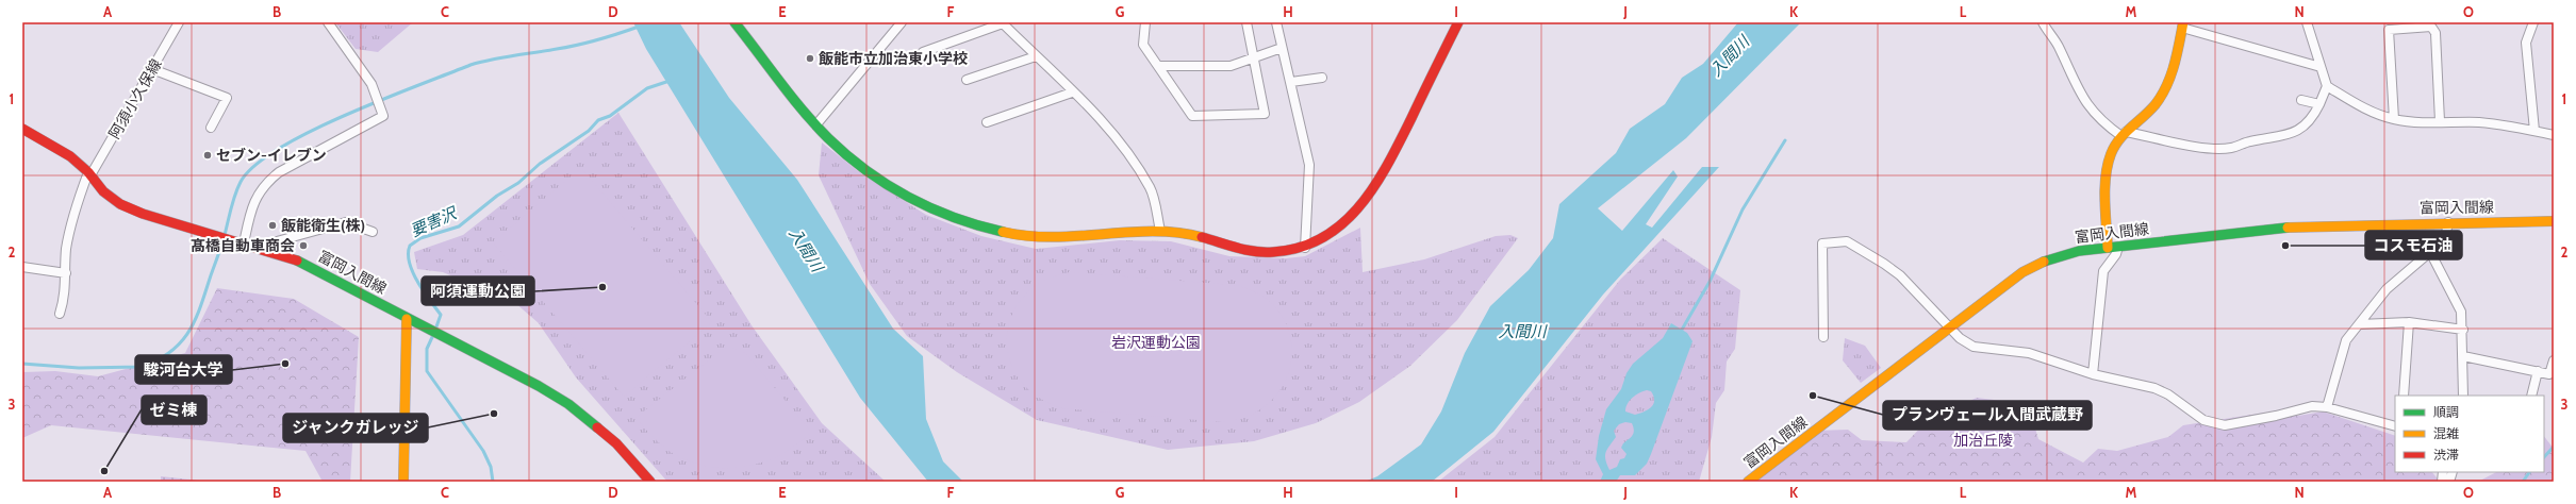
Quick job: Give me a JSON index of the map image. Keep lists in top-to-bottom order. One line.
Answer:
{"streets":{"main road":["富岡入間線"],"street":["阿須小久保線"]},"crossings":[["阿須小久保線","富岡入間線"]],"water":["入間川","要害沢"],"parks":["岩沢運動公園","加治丘陵"],"places":["飯能市立加治東小学校","セブン-イレブン","飯能衛生(株)","髙橋自動車商会","コスモ石油","阿須運動公園","駿河台大学","プランヴェール入間武蔵野","ジャンクガレッジ","ゼミ棟"],"legend":["順調","混雑","渋滞"],"grid":{"columns":["A","B","C","D","E","F","G","H","I","J","K","L","M","N","O"],"rows":["1","2","3"]}}
